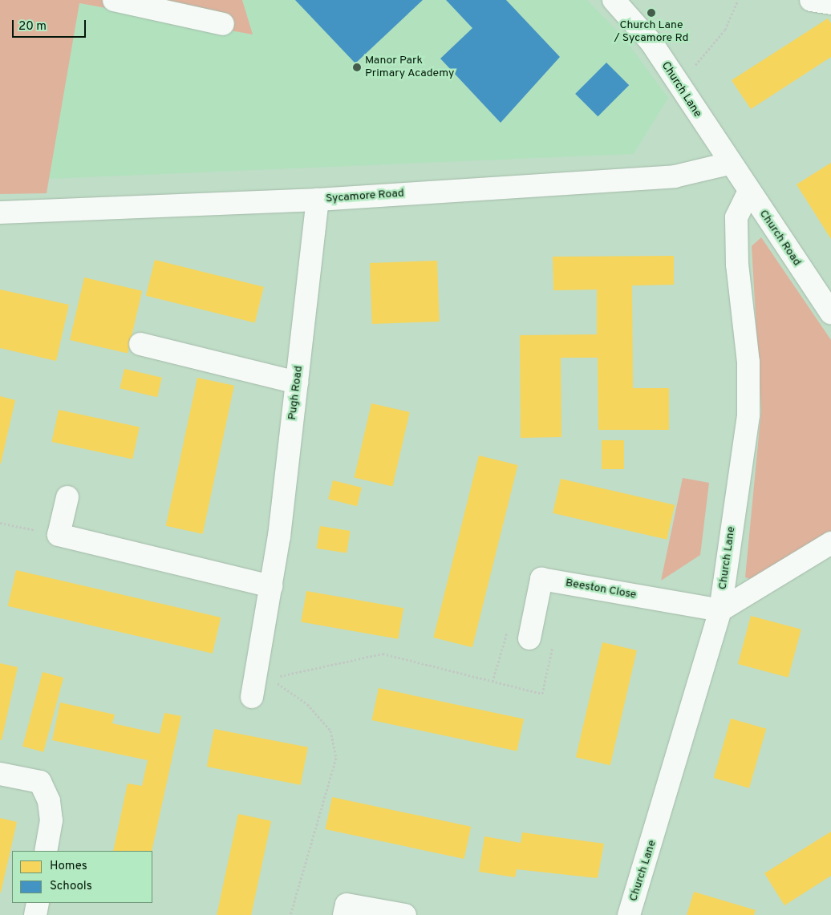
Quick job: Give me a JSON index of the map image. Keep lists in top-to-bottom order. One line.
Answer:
{"streets":{"street":["Church Lane","Sycamore Road","Church Road","Pugh Road","Beeston Close"]},"crossings":[["Church Lane","Sycamore Road"],["Church Lane","Church Road"],["Church Lane","Beeston Close"],["Sycamore Road","Church Road"],["Sycamore Road","Pugh Road"]],"places":["Church Lane / Sycamore Rd","Manor Park Primary Academy"],"legend":["Homes","Schools"],"scale_bar":"20 m"}
